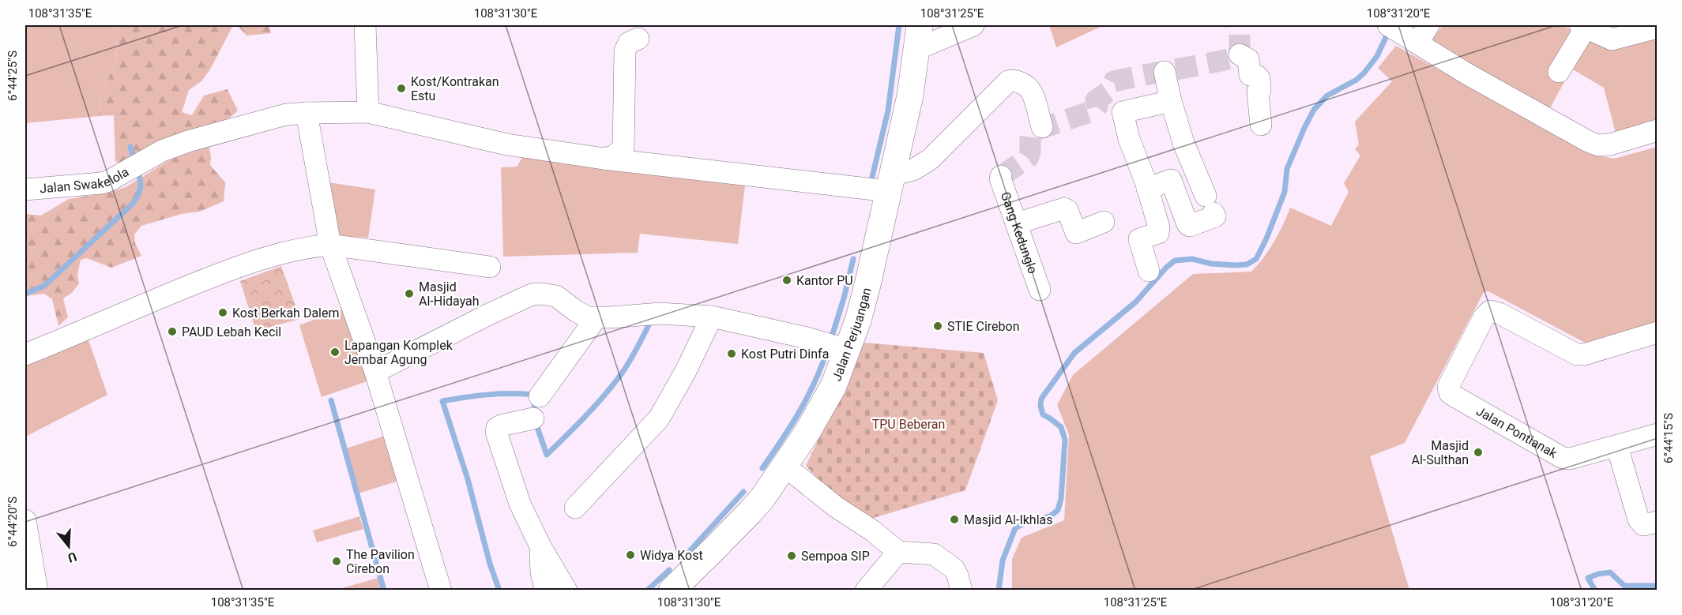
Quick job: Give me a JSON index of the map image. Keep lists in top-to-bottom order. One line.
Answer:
{"streets":{"street":["Jalan Swakelola","Gang Kedunglo","Jalan Perjuangan","Jalan Pontianak"]},"crossings":[["Jalan Swakelola","Jalan Perjuangan"]],"parks":["TPU Beberan"],"places":["Kost/Kontrakan Estu","Kantor PU","Masjid Al-Hidayah","Kost Berkah Dalem","STIE Cirebon","PAUD Lebah Kecil","Lapangan Komplek Jembar Agung","Kost Putri Dinfa","Masjid Al-Sulthan","Masjid Al-Ikhlas","Widya Kost","Sempoa SIP","The Pavilion Cirebon"],"north":"bottom","coordinates":["108°31'35\"E","108°31'30\"E","108°31'25\"E","108°31'20\"E","6°44'25\"S","6°44'15\"S","6°44'20\"S"]}
